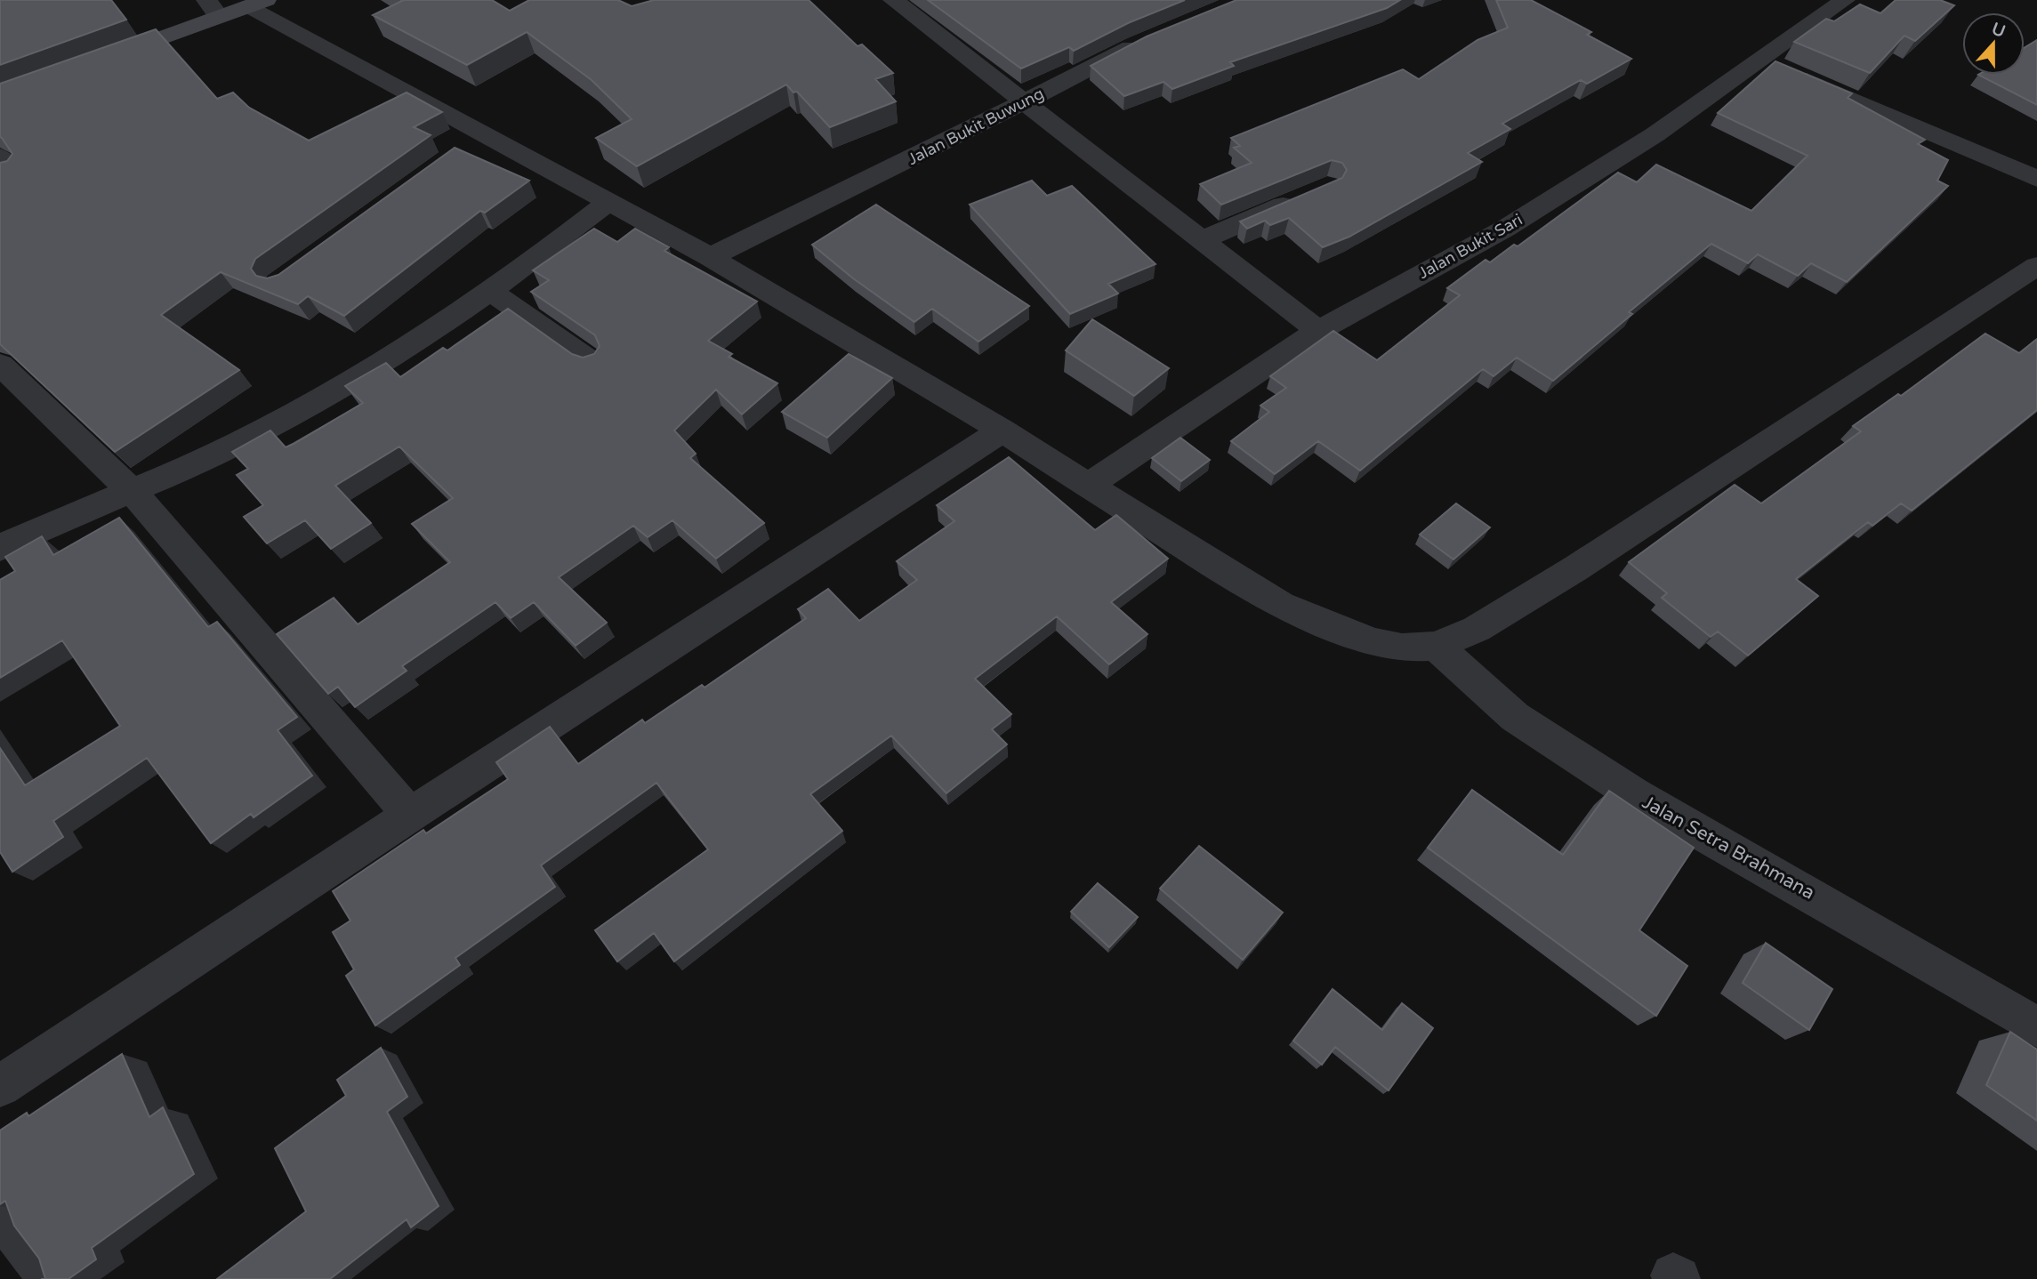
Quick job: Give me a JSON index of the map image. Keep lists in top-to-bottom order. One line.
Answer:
{"streets":{"street":["Jalan Bukit Buwung","Jalan Bukit Sari","Jalan Setra Brahmana"]},"north":"top"}
